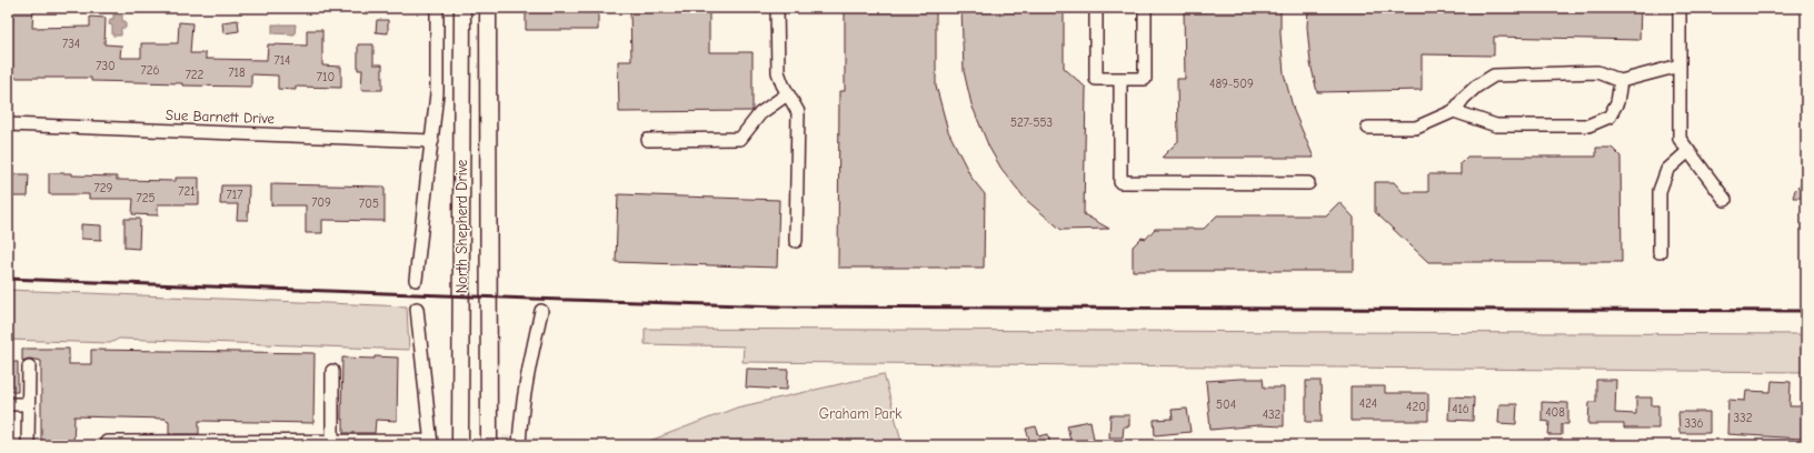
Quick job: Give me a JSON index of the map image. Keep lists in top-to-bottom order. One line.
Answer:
{"streets":{"main road":["North Shepherd Drive"],"street":["Sue Barnett Drive"]},"parks":["Graham Park"],"house_numbers":["734","714","730","726","718","722","710","489-509","527-553","729","721","717","725","709","705","424","504","420","416","408","432","332","336"]}
